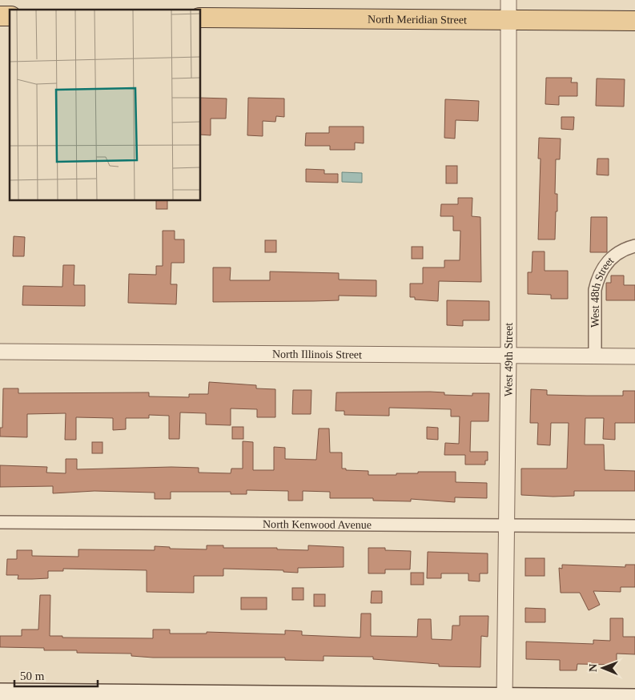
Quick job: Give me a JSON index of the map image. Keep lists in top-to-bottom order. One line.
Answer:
{"streets":{"main road":["North Meridian Street"],"street":["West 48th Street","North Illinois Street","West 49th Street","North Kenwood Avenue"]},"crossings":[["North Meridian Street","West 49th Street"],["West 48th Street","North Illinois Street"],["North Illinois Street","West 49th Street"],["West 49th Street","North Kenwood Avenue"]],"scale_bar":"50 m","north":"left"}
